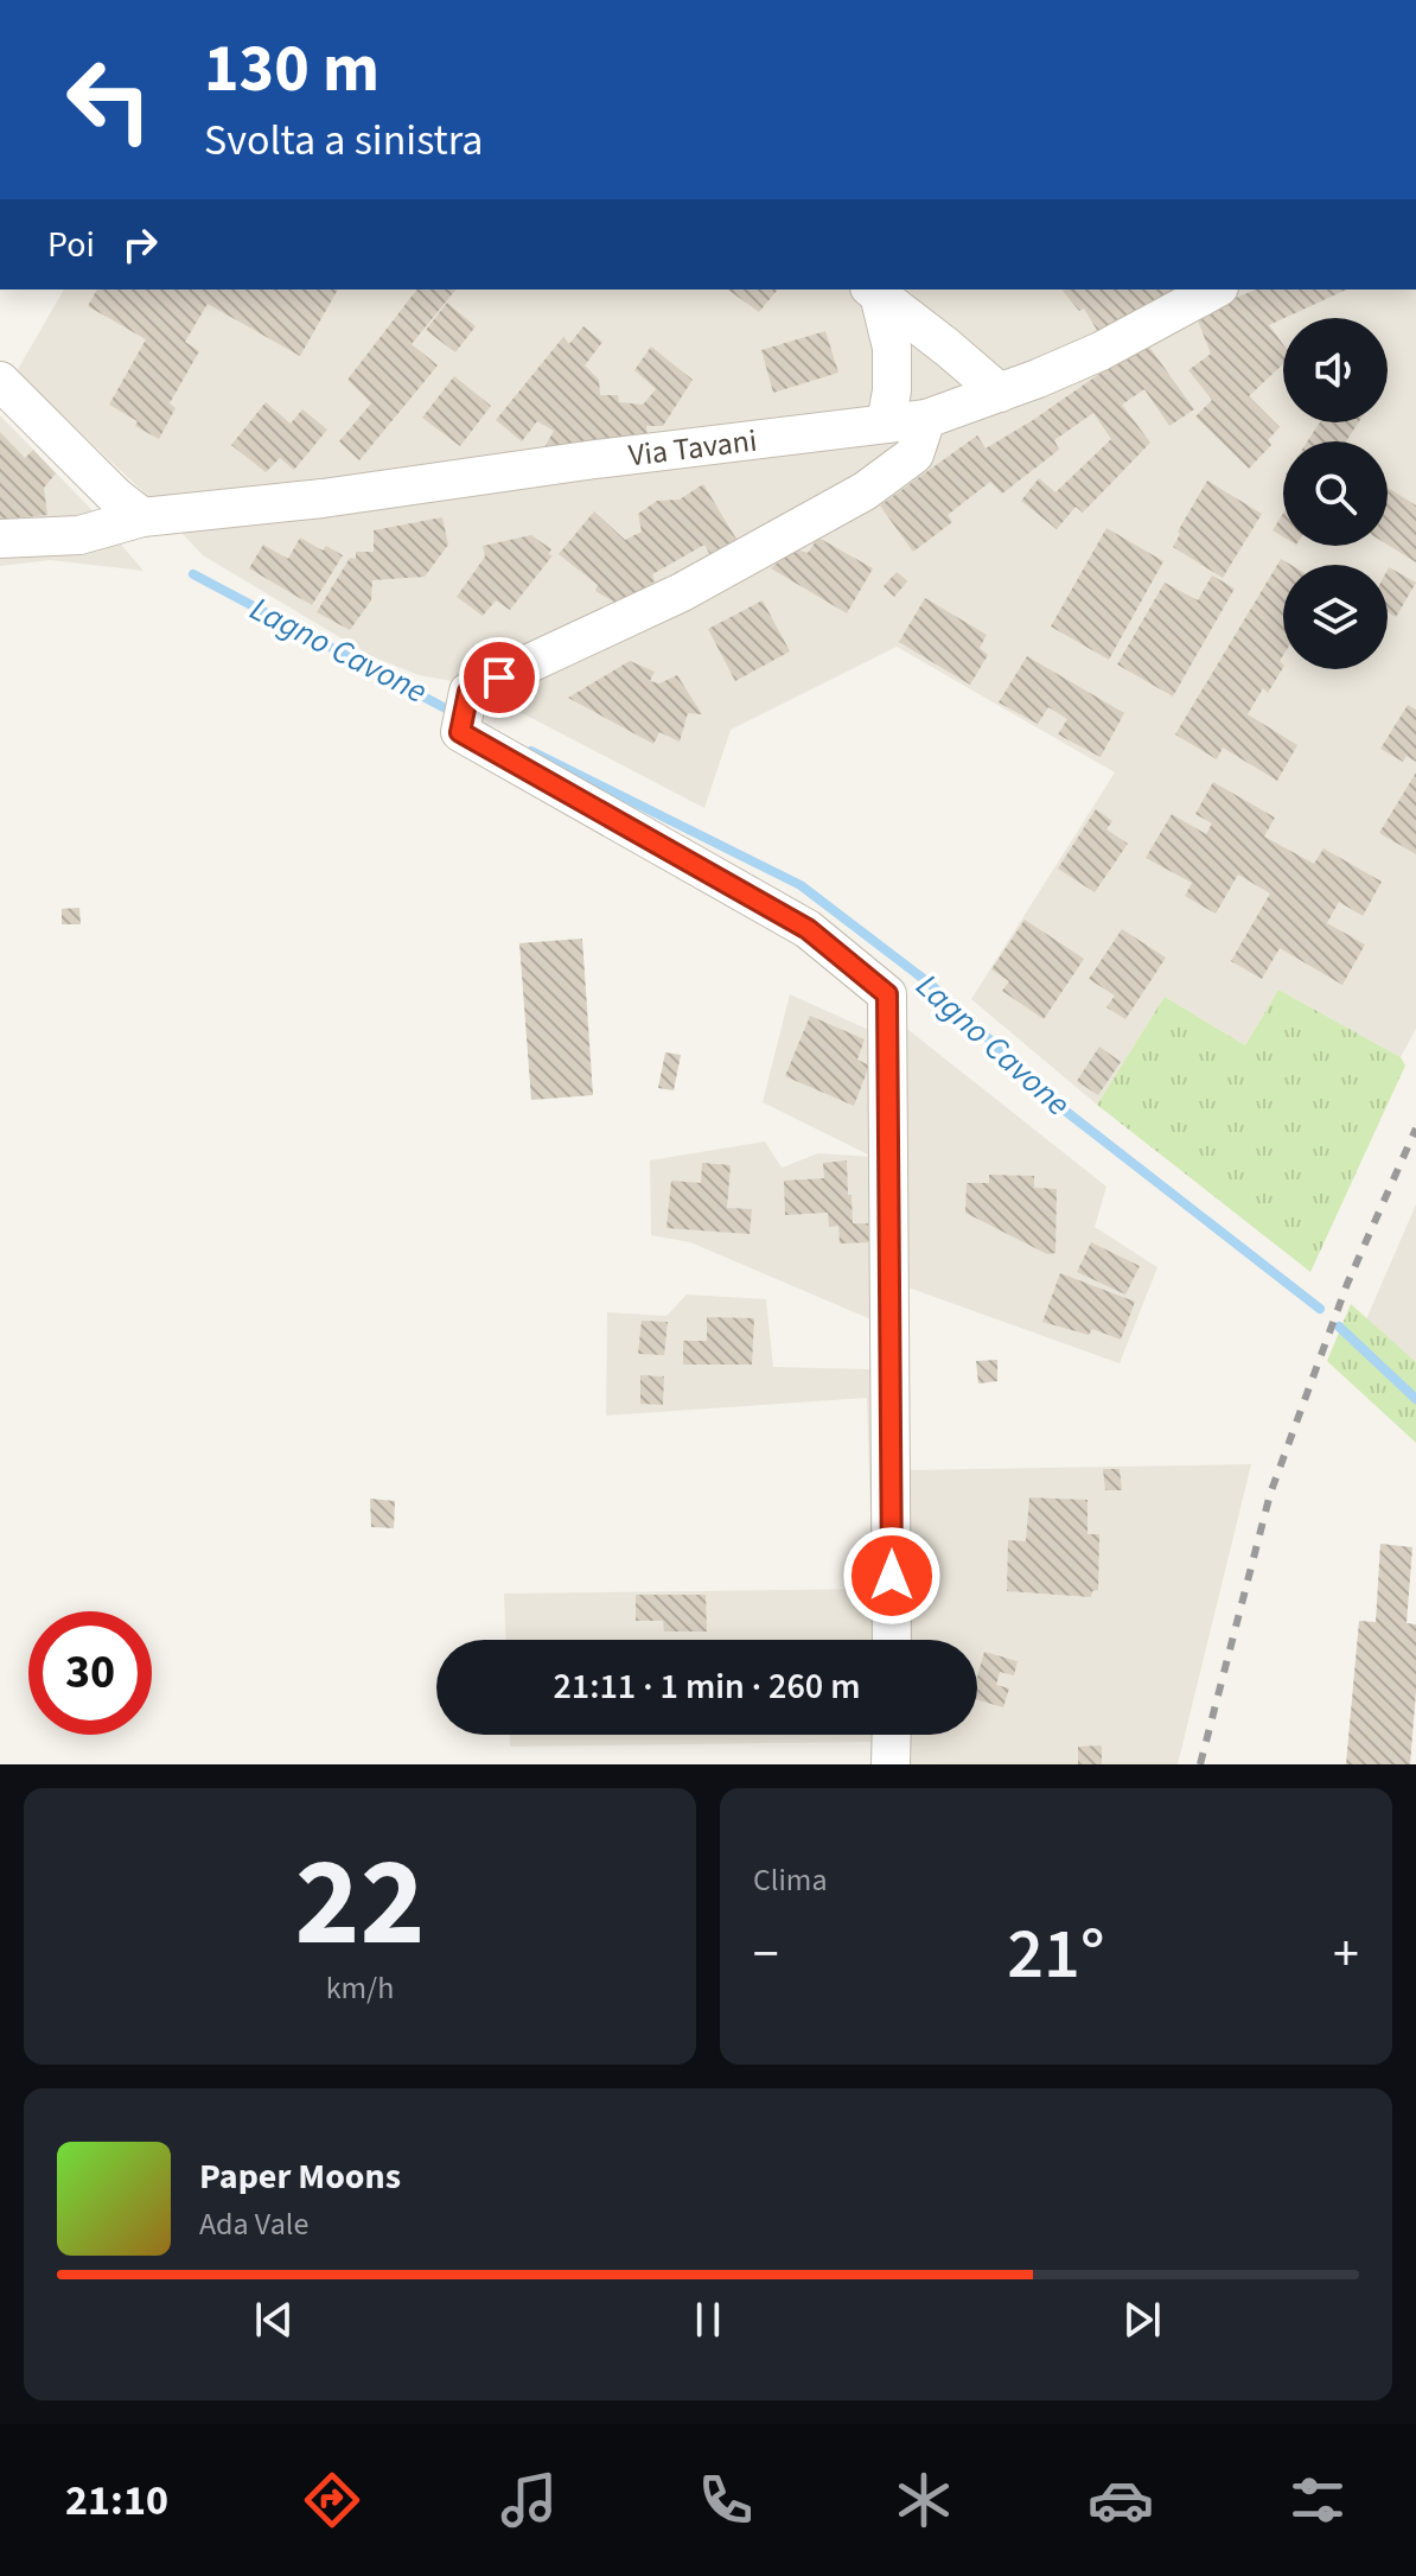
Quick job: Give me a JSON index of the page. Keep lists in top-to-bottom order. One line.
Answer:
{"streets":{"street":["Via Tavani"]},"water":["Lagno Cavone"],"page":{"turn":["130 m","Svolta a sinistra"],"then":"Poi","limit":"30","trip":"21:11 · 1 min · 260 m","tile":[["22","km/h"],"Clima"],"heat":["−","21°","+"],"song":["Paper Moons","Ada Vale"],"tabs":"21:10"}}
